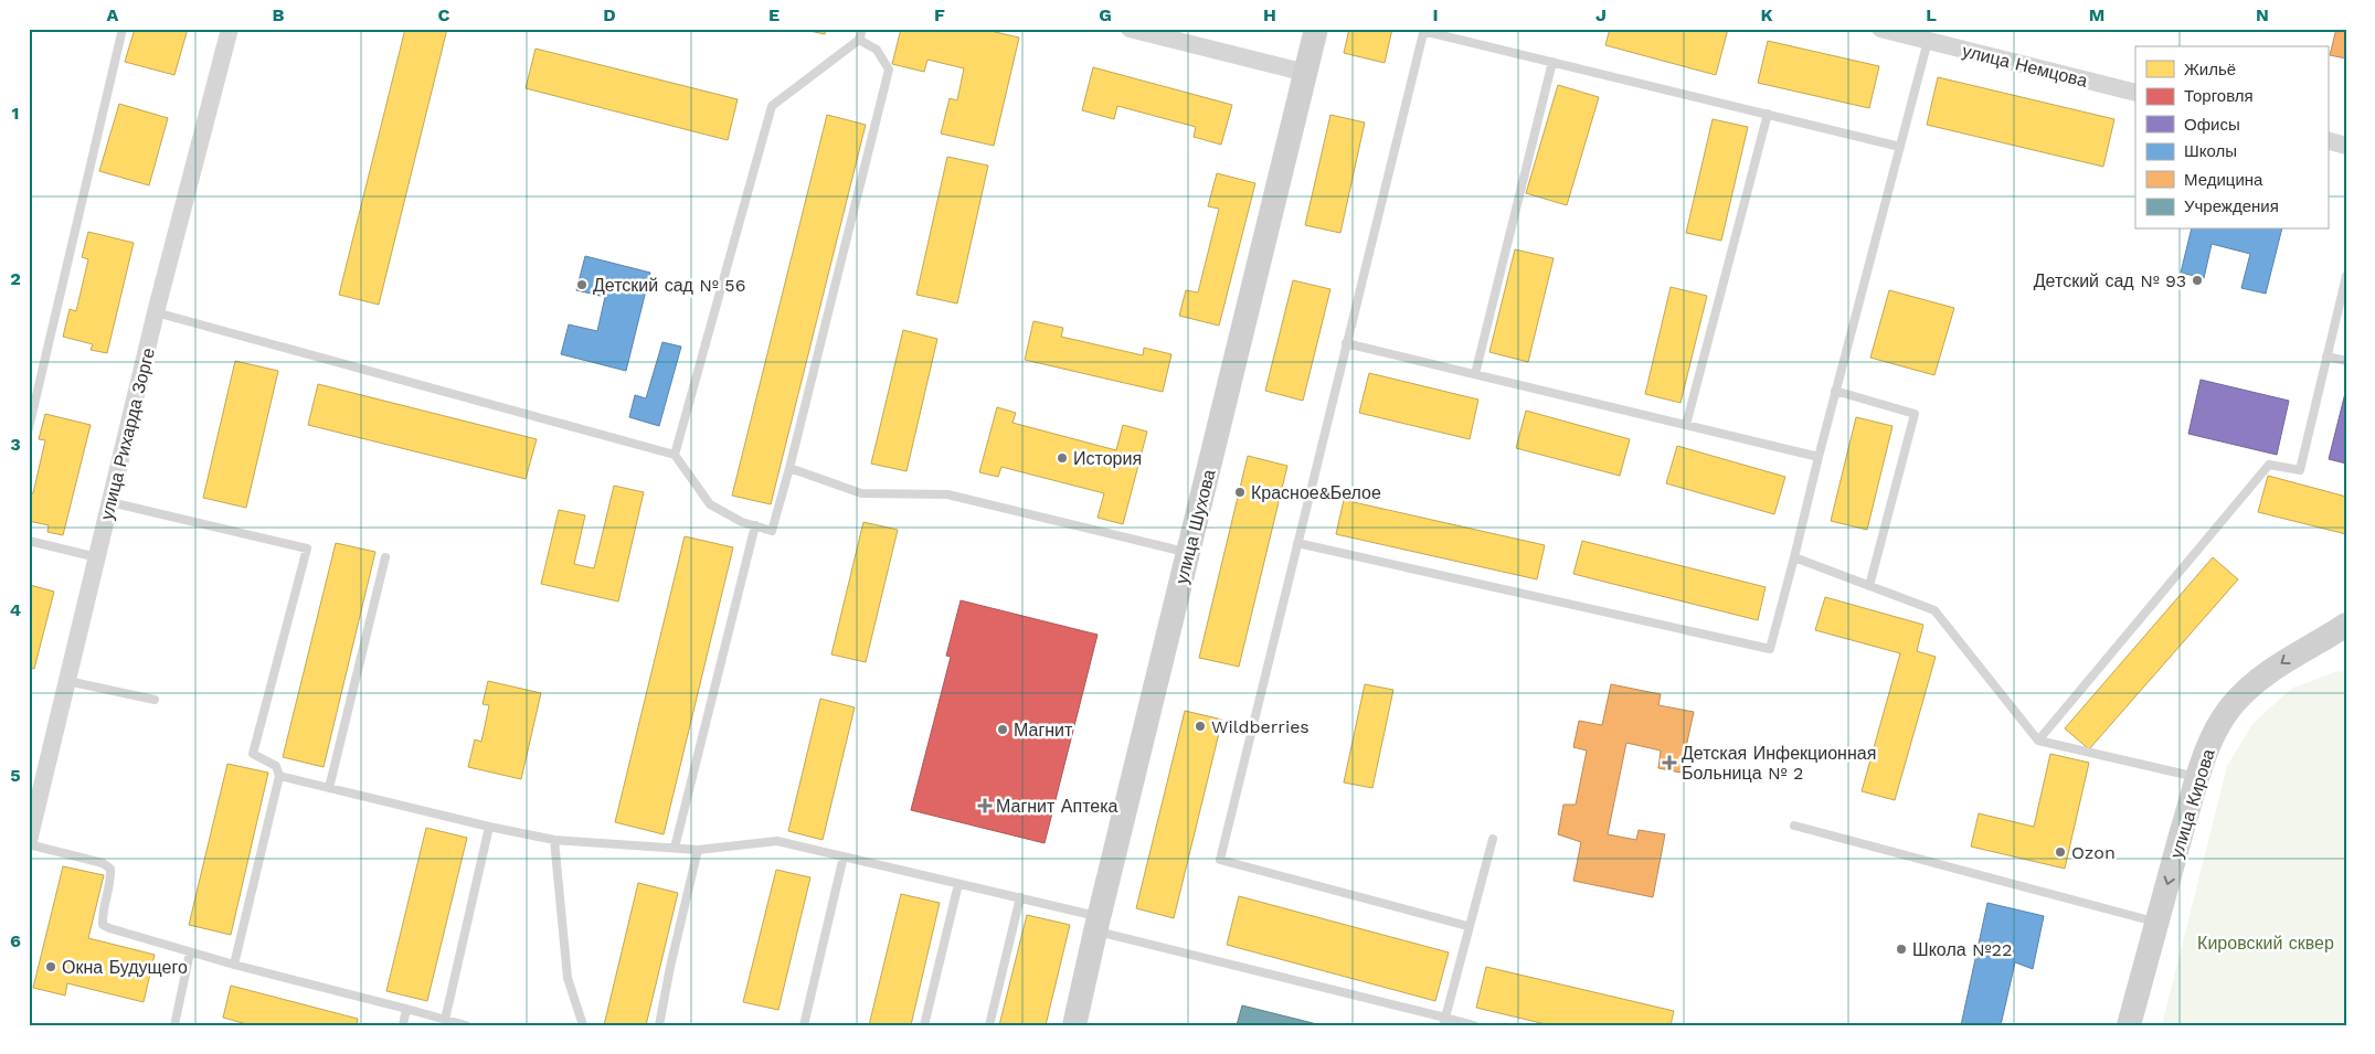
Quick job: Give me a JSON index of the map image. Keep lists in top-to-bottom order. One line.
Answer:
{"streets":{"street":["улица Немцова","улица Рихарда Зорге","улица Шухова","улица Кирова"]},"one_way":["улица Кирова"],"parks":["Кировский сквер"],"places":{"other":["Детский сад № 93","Детский сад № 56","История","Красное&Белое","Wildberries","Магнит","Ozon","Школа №22","Окна Будущего"],"health":["Детская Инфекционная Больница № 2","Магнит Аптека"]},"legend":["Жильё","Торговля","Офисы","Школы","Медицина","Учреждения"],"grid":{"columns":["A","B","C","D","E","F","G","H","I","J","K","L","M","N"],"rows":["1","2","3","4","5","6"]}}
